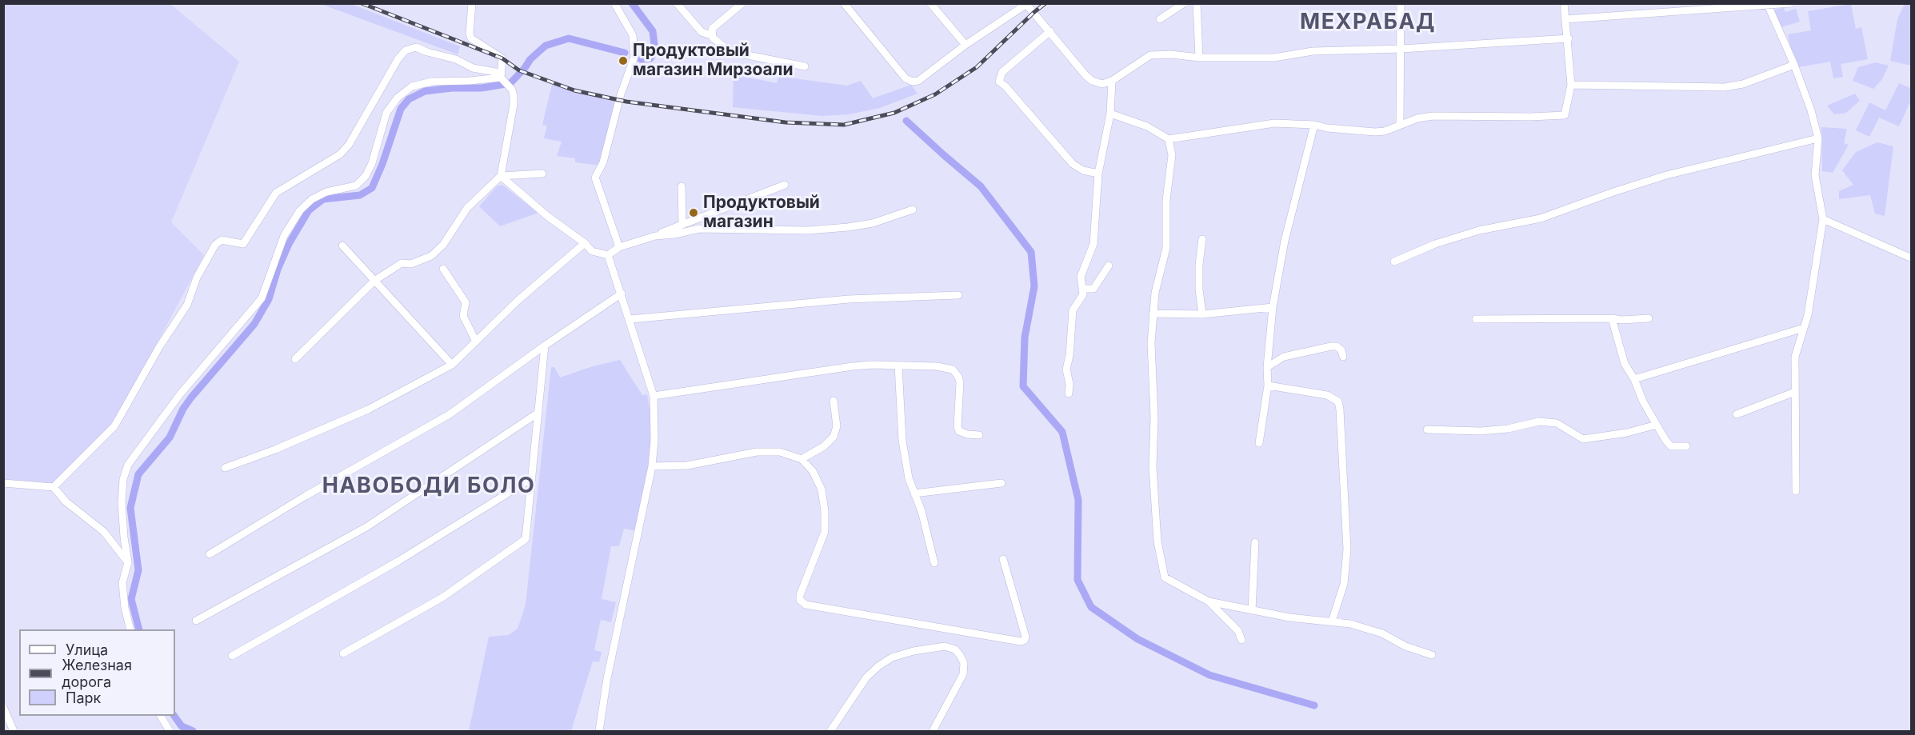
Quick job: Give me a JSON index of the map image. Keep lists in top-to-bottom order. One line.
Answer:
{"districts":["МЕХРАБАД","НАВОБОДИ БОЛО"],"places":["Продуктовый магазин Мирзоали","Продуктовый магазин"],"legend":["Улица","Железная дорога","Парк"]}
